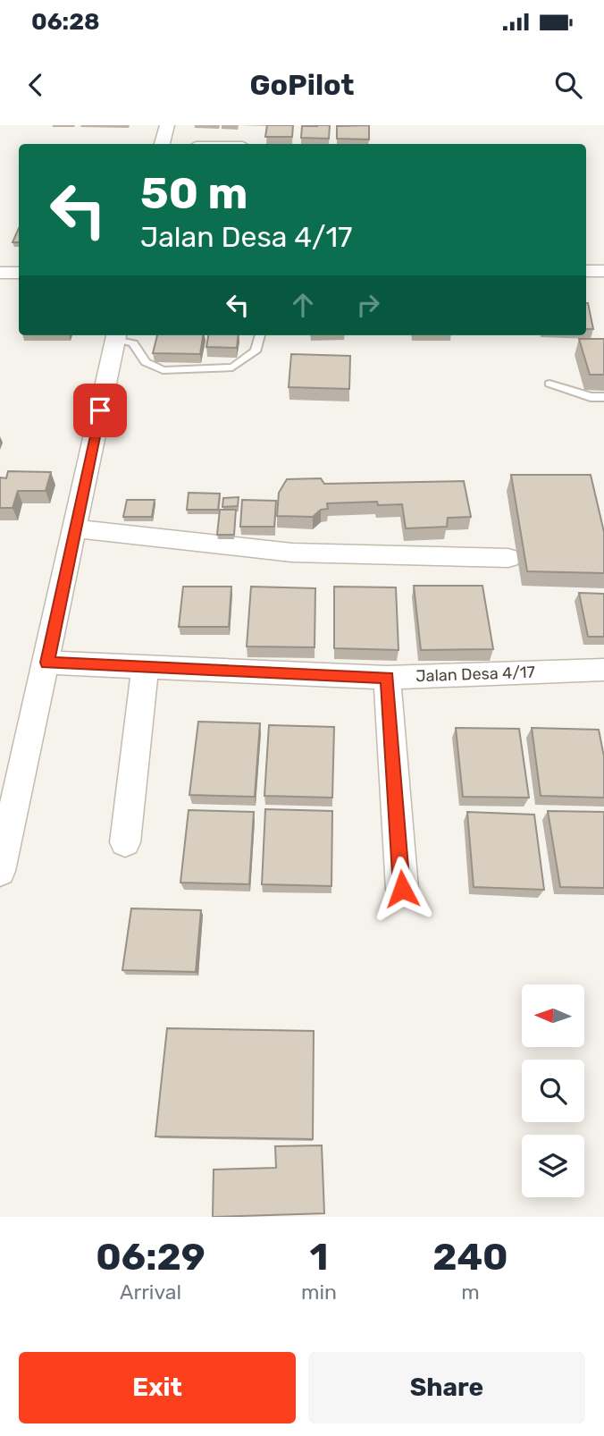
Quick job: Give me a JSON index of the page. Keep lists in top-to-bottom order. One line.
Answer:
{"streets":{"street":["Jalan Desa 4/17"]},"north":"left","page":{"status":"06:28","header":"GoPilot","turn":["50 m","Jalan Desa 4/17"],"eta":["06:29","Arrival","1","min","240","m"],"buttons":["Exit","Share"]}}
